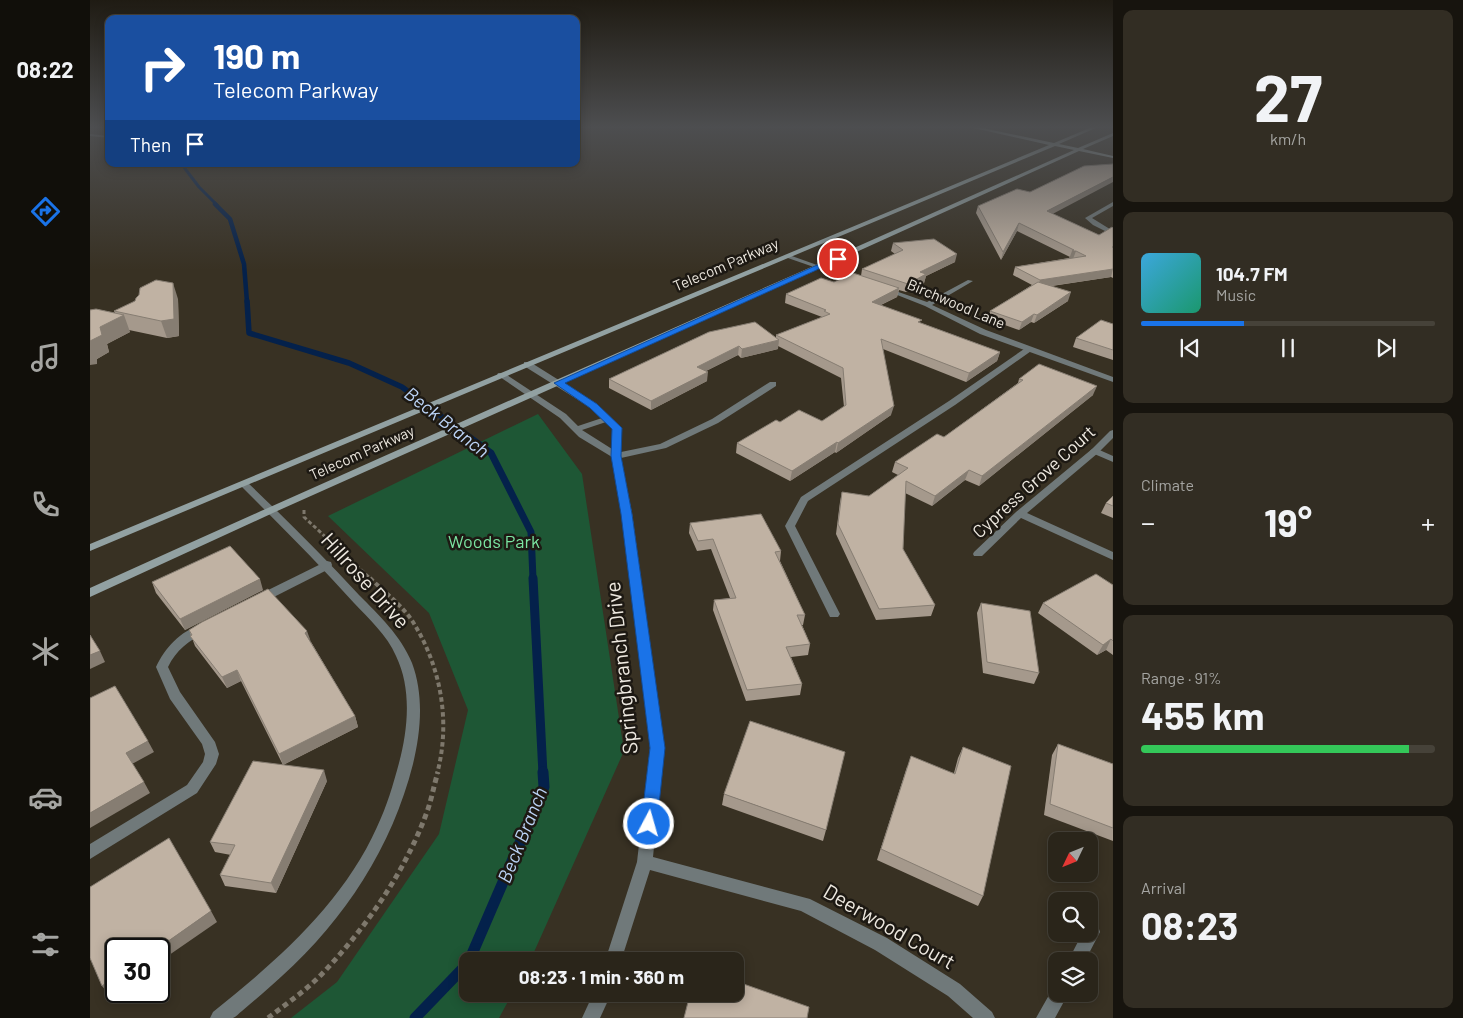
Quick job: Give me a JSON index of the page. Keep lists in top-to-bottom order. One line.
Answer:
{"streets":{"street":["Telecom Parkway","Birchwood Lane","Cypress Grove Court","Hillrose Drive","Springbranch Drive","Deerwood Court"]},"crossings":[["Telecom Parkway","Hillrose Drive"],["Telecom Parkway","Springbranch Drive"],["Springbranch Drive","Deerwood Court"]],"water":["Beck Branch"],"parks":["Woods Park"],"north":"bottom left","page":{"tabs":"08:22","tile":[["27","km/h"],"Climate",["Range · 91%","455 km"],["Arrival","08:23"]],"turn":["190 m","Telecom Parkway"],"then":"Then","song":["104.7 FM","Music"],"heat":["−","19°","+"],"limit":"30","trip":"08:23 · 1 min · 360 m"}}
